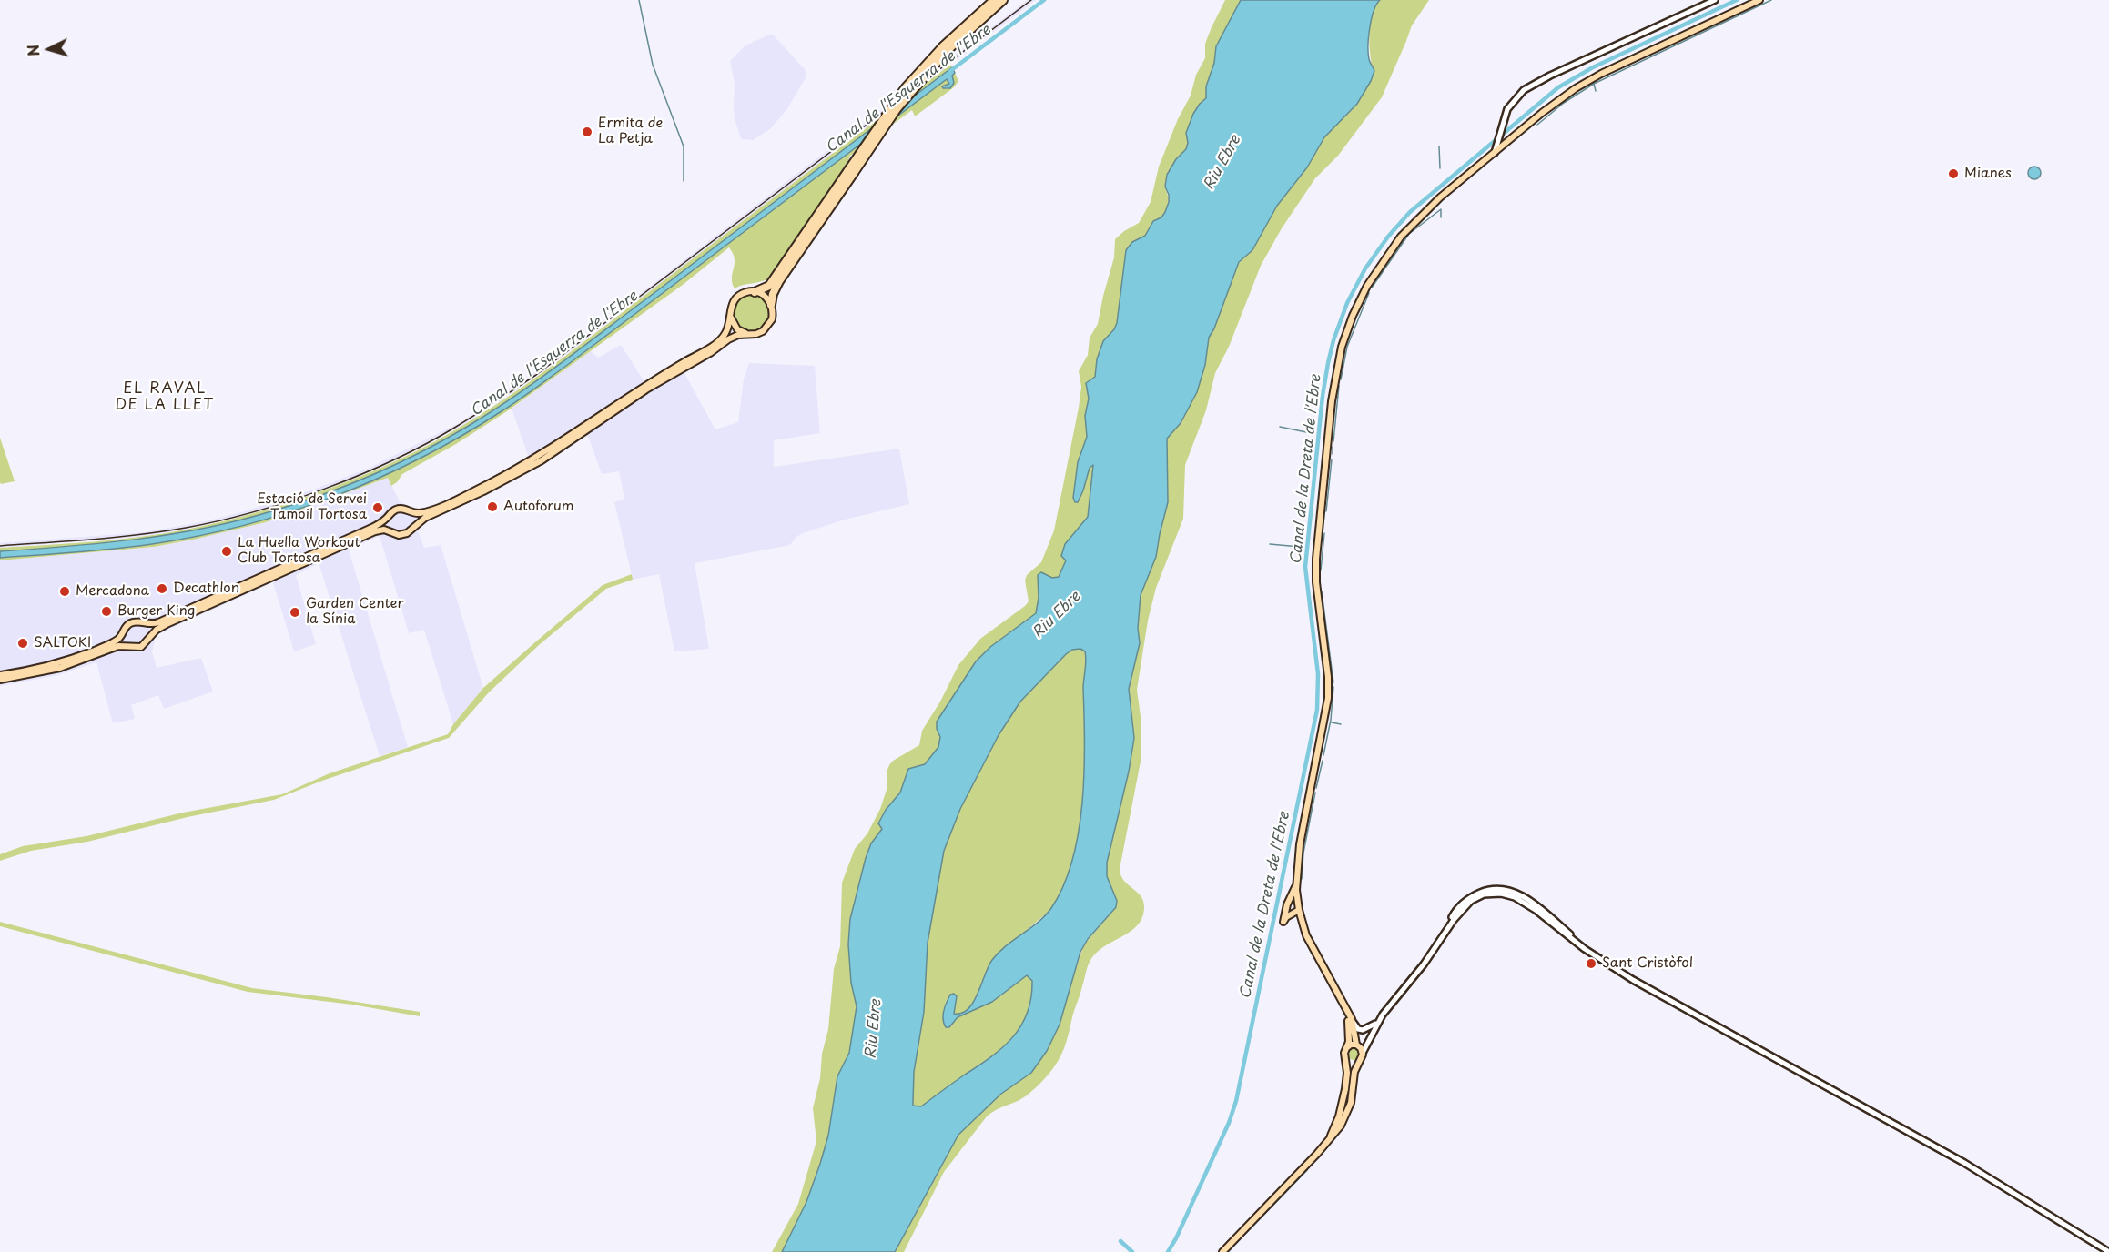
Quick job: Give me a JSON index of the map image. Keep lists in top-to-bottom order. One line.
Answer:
{"districts":["EL RAVAL DE LA LLET"],"water":["Canal de l'Esquerra de l'Ebre","Riu Ebre","Canal de la Dreta de l'Ebre"],"places":["Ermita de La Petja","Mianes","Autoforum","Estació de Servei Tamoil Tortosa","La Huella Workout Club Tortosa","Decathlon","Mercadona","Burger King","Garden Center la Sínia","SALTOKI","Sant Cristòfol"],"north":"left"}
